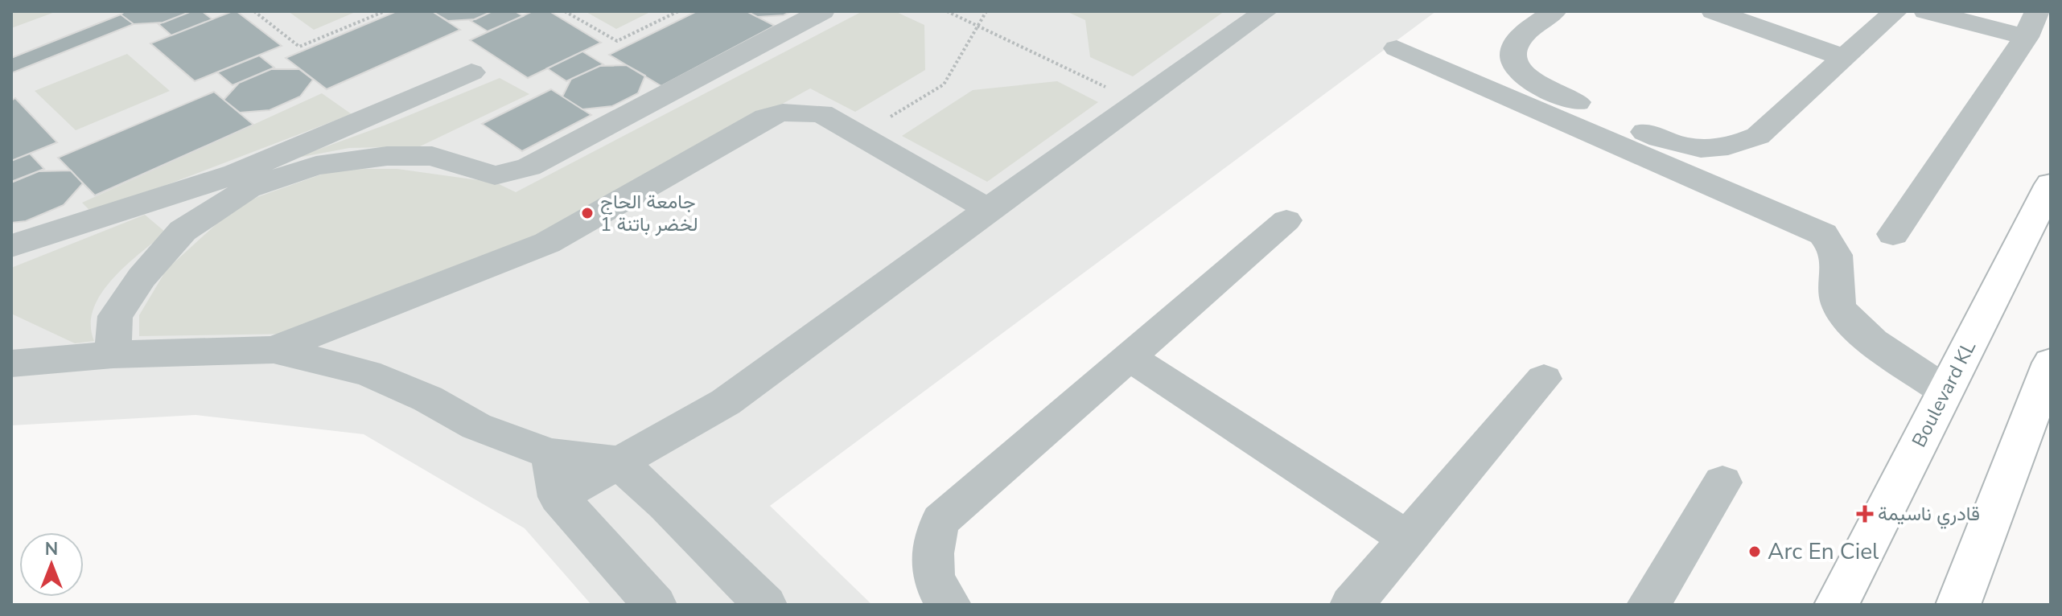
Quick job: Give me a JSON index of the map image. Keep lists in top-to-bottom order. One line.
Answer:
{"streets":{"main road":["Boulevard KL"]},"places":{"other":["جامعة الحاج لخضر باتنة 1","Arc En Ciel"],"health":["قادري ناسيمة"]},"north":"top"}
